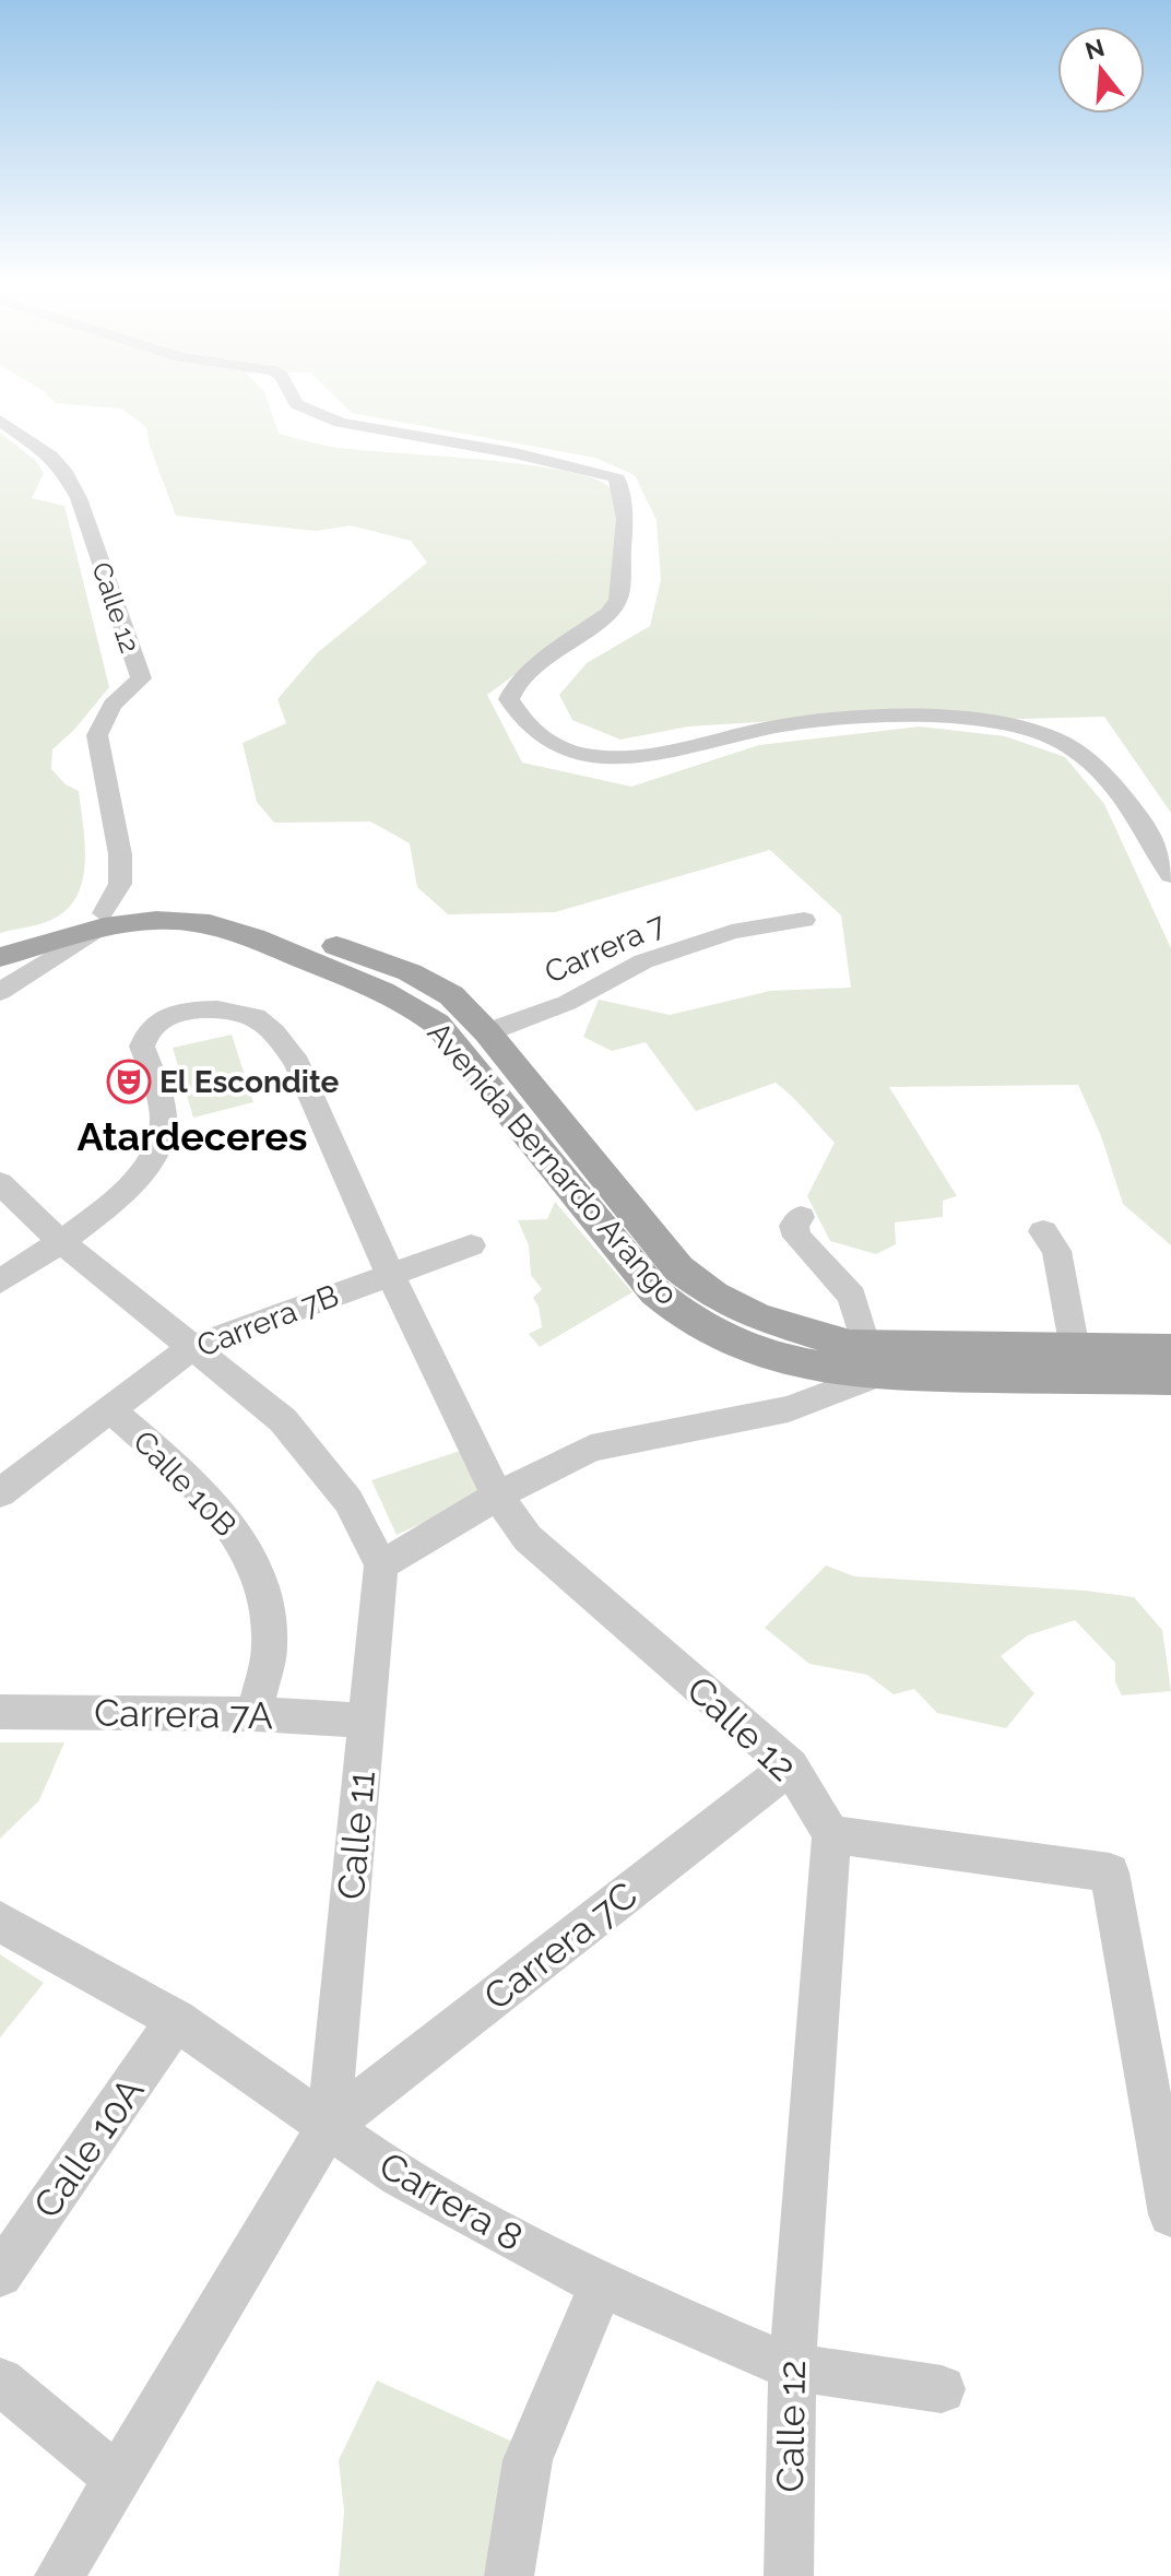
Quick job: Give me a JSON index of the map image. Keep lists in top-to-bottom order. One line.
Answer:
{"streets":{"main road":["Avenida Bernardo Arango"],"street":["Calle 12","Carrera 7","Carrera 7B","Calle 10B","Carrera 7A","Calle 11","Carrera 7C","Calle 10A","Carrera 8"]},"crossings":[["Calle 12","Avenida Bernardo Arango"],["Calle 12","Carrera 7B"],["Calle 12","Carrera 7C"],["Calle 12","Carrera 8"],["Carrera 7","Avenida Bernardo Arango"],["Carrera 7B","Calle 10B"],["Calle 10B","Carrera 7A"],["Carrera 7A","Calle 11"],["Calle 11","Carrera 7C"],["Calle 11","Carrera 8"],["Carrera 7C","Carrera 8"],["Calle 10A","Carrera 8"]],"districts":["Atardeceres"],"places":{"theatre":["El Escondite"]},"north":"top"}
